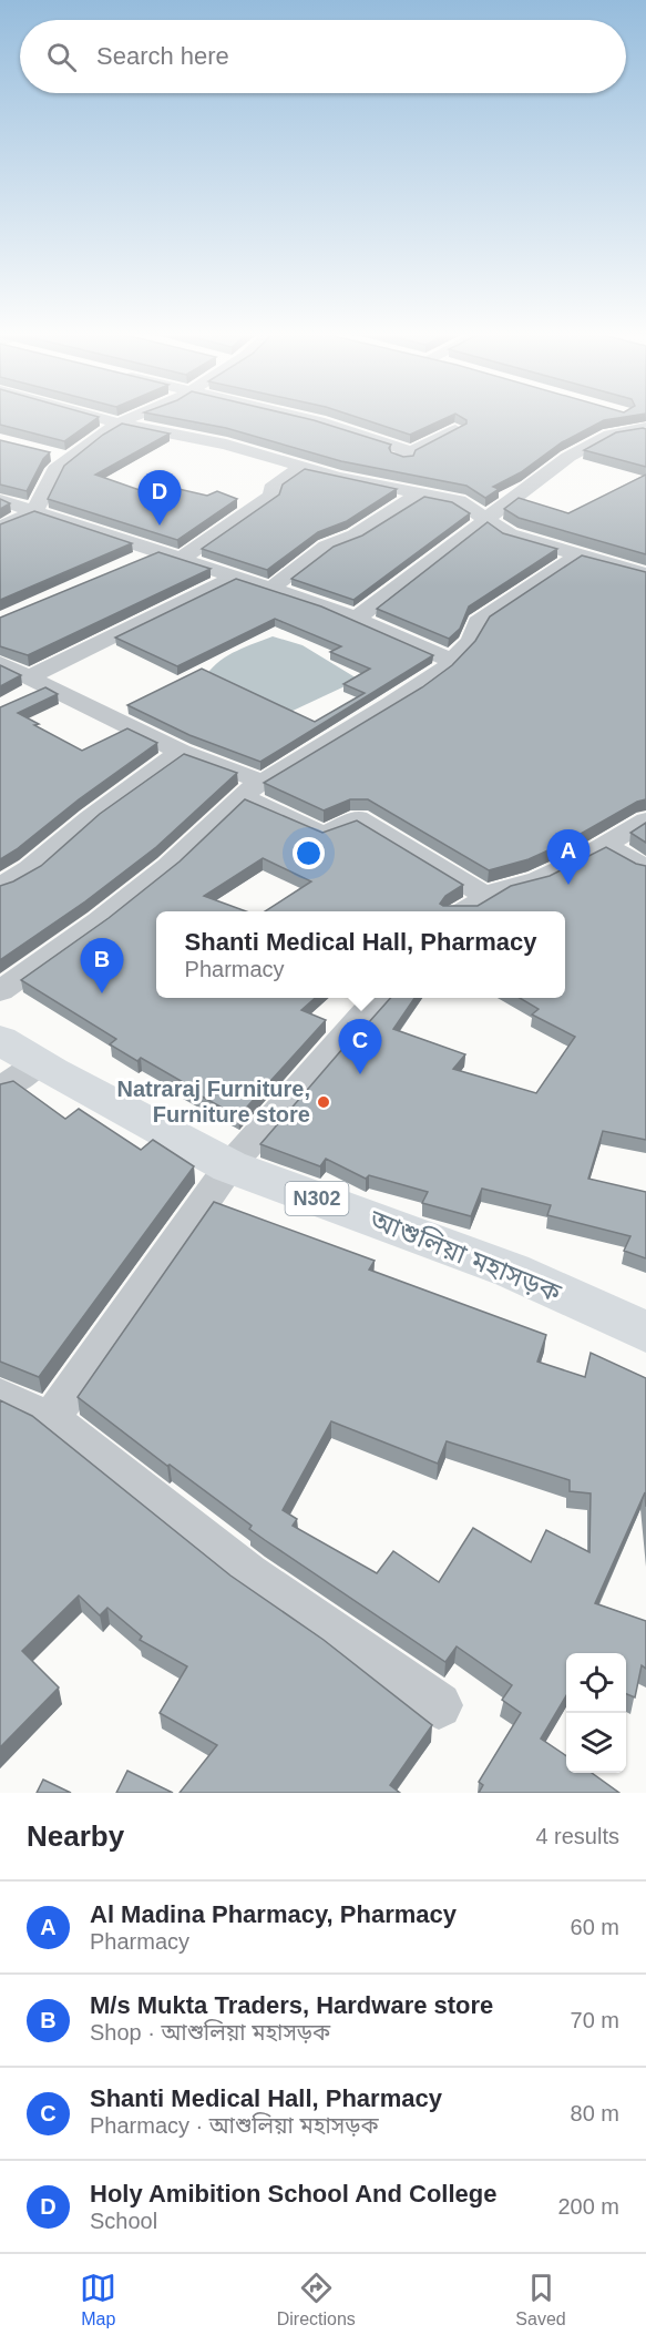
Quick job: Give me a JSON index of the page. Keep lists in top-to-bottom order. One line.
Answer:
{"streets":{"highway":["N302","আশুলিয়া মহাসড়ক"]},"places":["Natraraj Furniture, Furniture store"],"page":{"search":"Search here","pins":["D","A","B","C"],"popup":["Shanti Medical Hall, Pharmacy","Pharmacy"],"heading":["Nearby","4 results"],"list":[{"mark":"A","name":"Al Madina Pharmacy, Pharmacy","note":"Pharmacy","value":"60 m"},{"mark":"B","name":"M/s Mukta Traders, Hardware store","note":"Shop · আশুলিয়া মহাসড়ক","value":"70 m"},{"mark":"C","name":"Shanti Medical Hall, Pharmacy","note":"Pharmacy · আশুলিয়া মহাসড়ক","value":"80 m"},{"mark":"D","name":"Holy Amibition School And College","note":"School","value":"200 m"}],"nav":["Map","Directions","Saved"]}}
